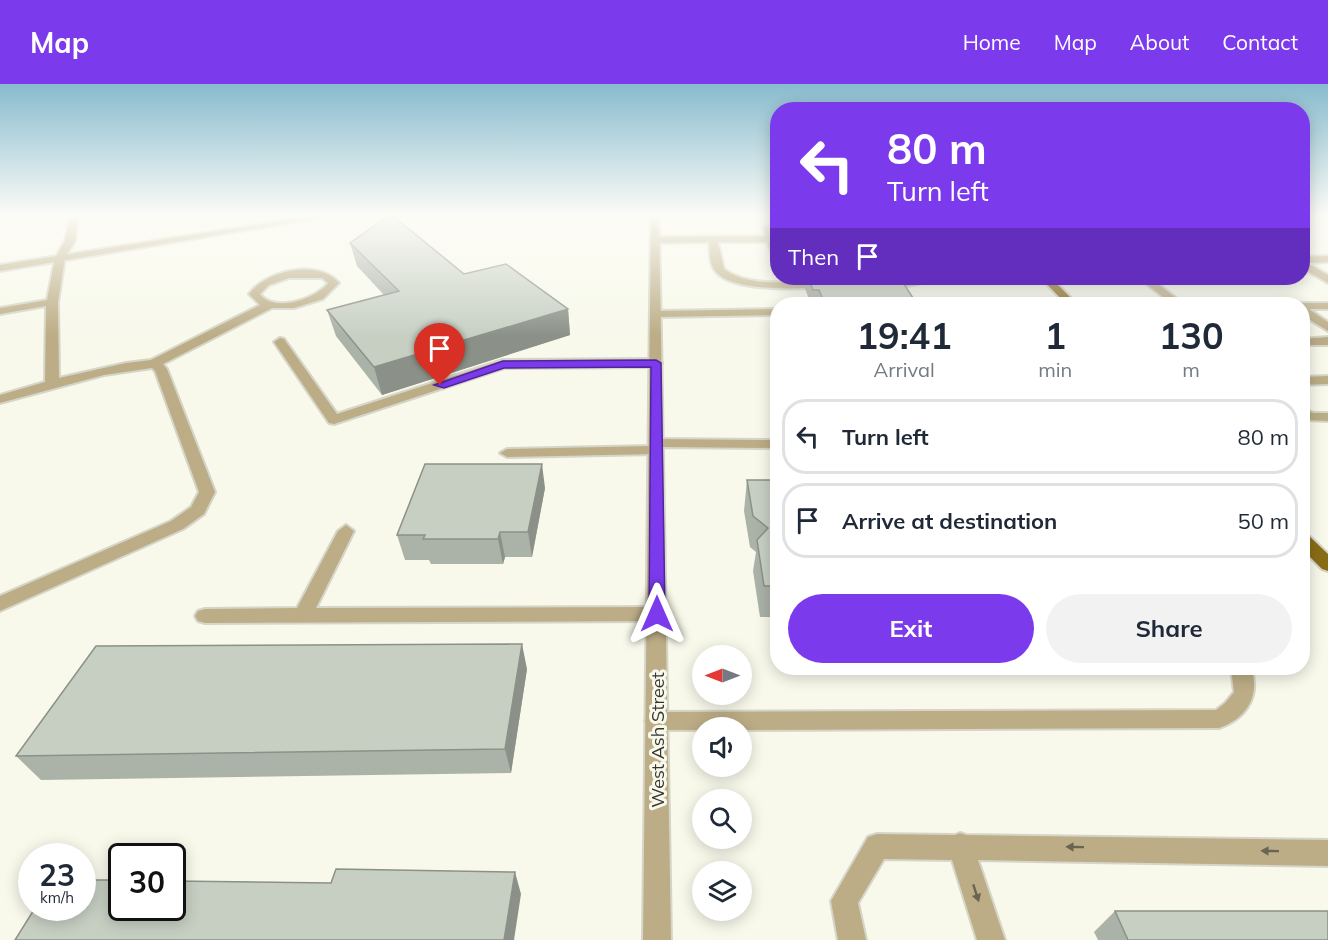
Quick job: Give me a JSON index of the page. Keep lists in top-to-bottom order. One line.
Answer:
{"streets":{"street":["West Ash Street"]},"north":"left","page":{"header":"Map","nav":["Home","Map","About","Contact"],"turn":["80 m","Turn left"],"then":"Then","eta":["19:41","Arrival","1","min","130","m"],"list":[{"name":"Turn left","value":"80 m"},{"name":"Arrive at destination","value":"50 m"}],"buttons":["Exit","Share"],"speed":"23 km/h","limit":"30"}}
